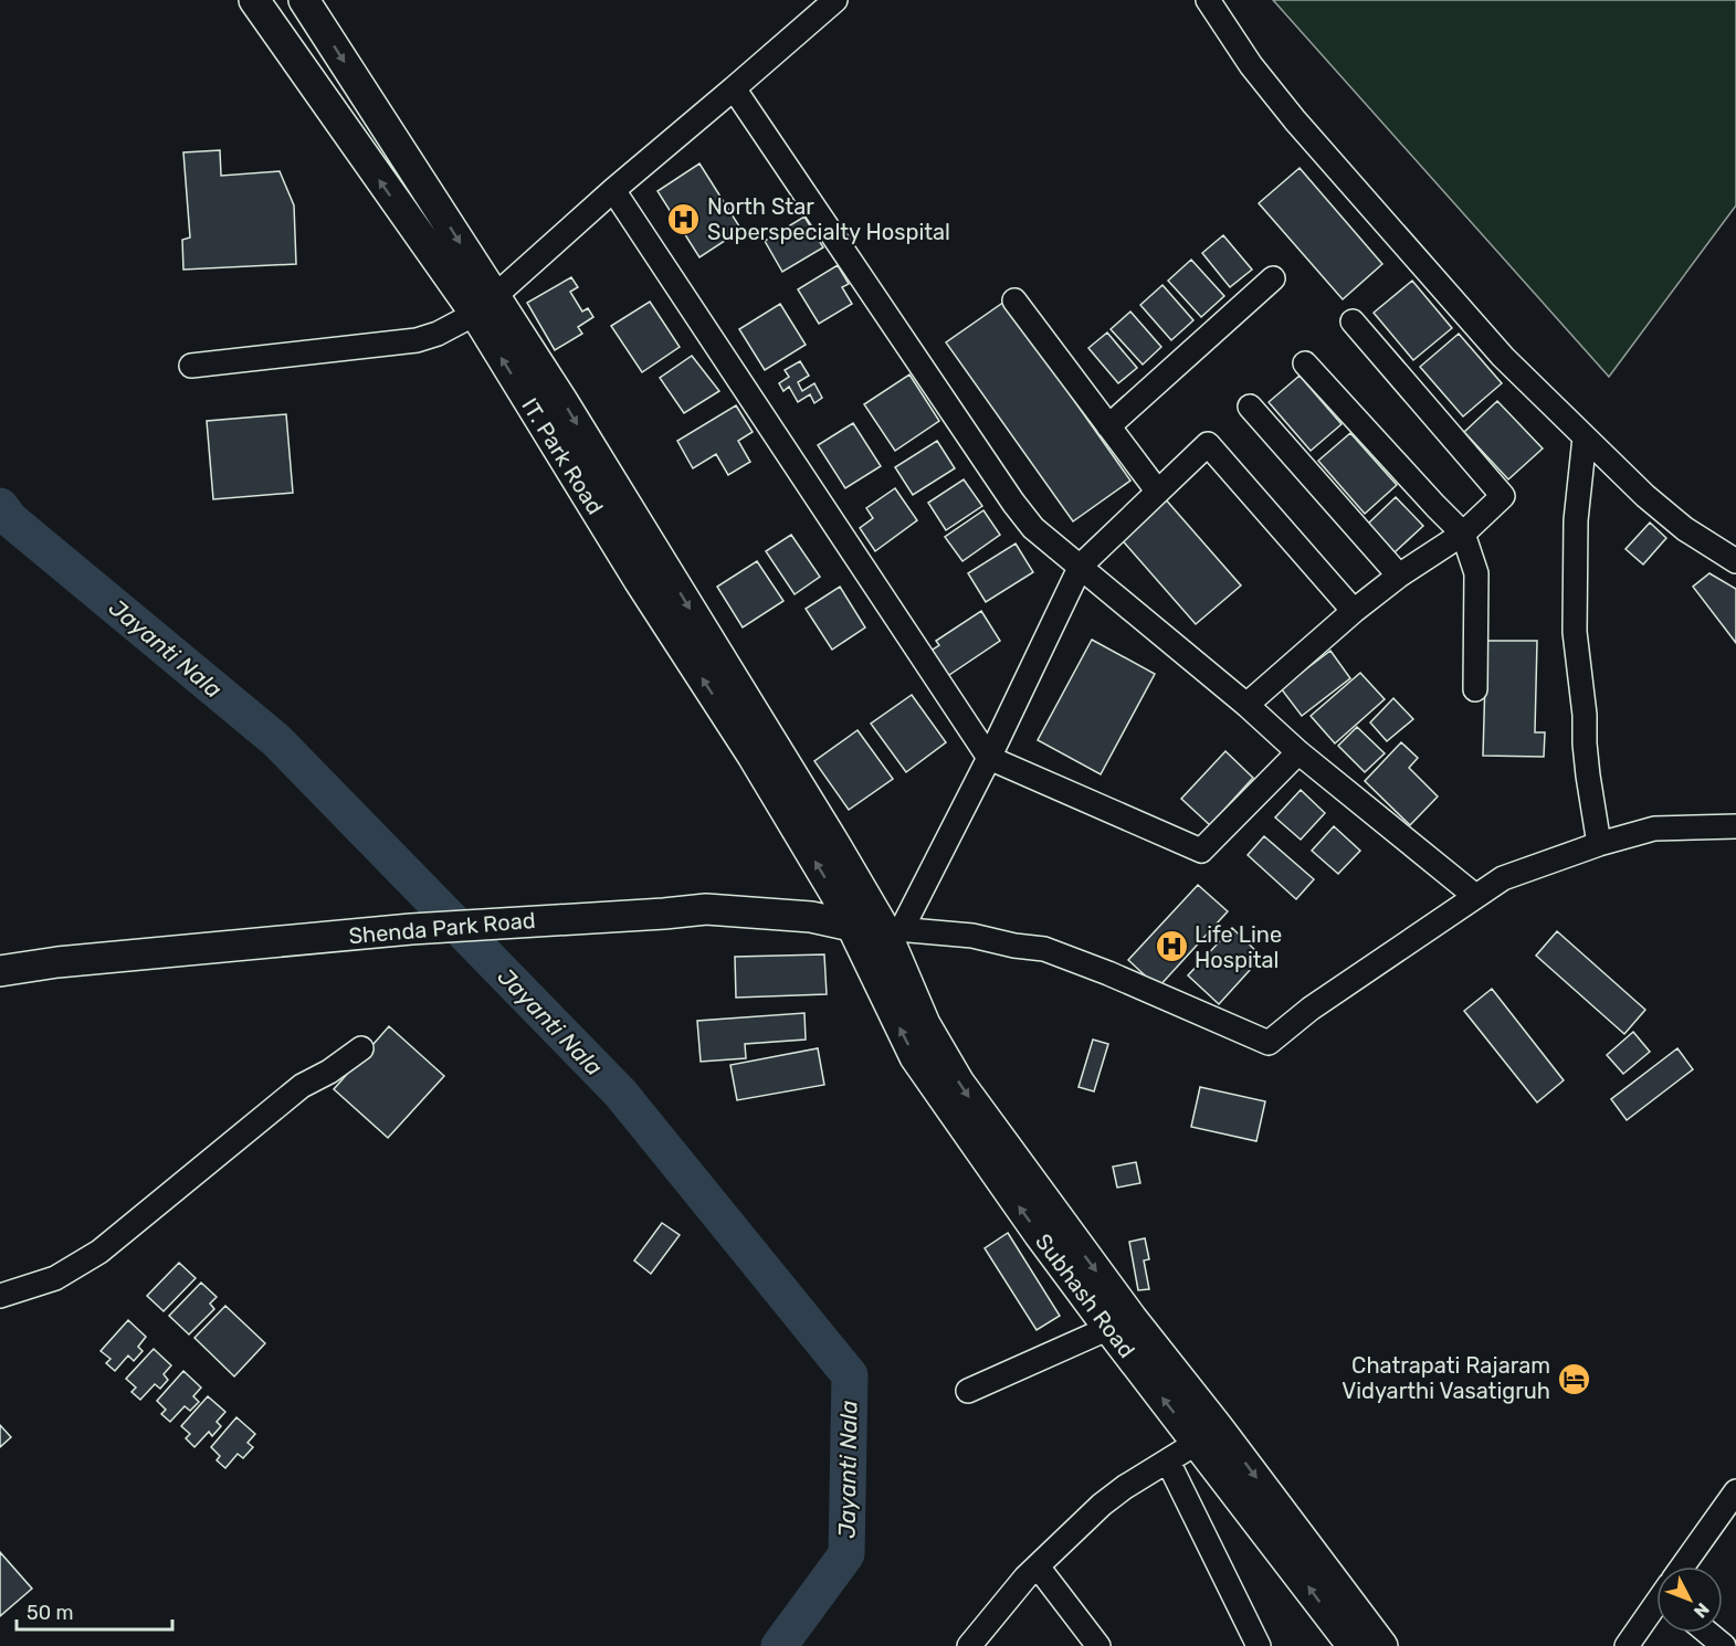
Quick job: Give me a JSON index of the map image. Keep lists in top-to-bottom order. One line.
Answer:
{"streets":{"main road":["IT. Park Road","Shenda Park Road","Subhash Road"]},"crossings":[["IT. Park Road","Shenda Park Road"],["IT. Park Road","Subhash Road"],["Shenda Park Road","Subhash Road"]],"water":["Jayanti Nala"],"places":{"hospital":["North Star Superspecialty Hospital","Life Line Hospital"],"hotel":["Chatrapati Rajaram Vidyarthi Vasatigruh"]},"scale_bar":"50 m","north":"bottom right"}
